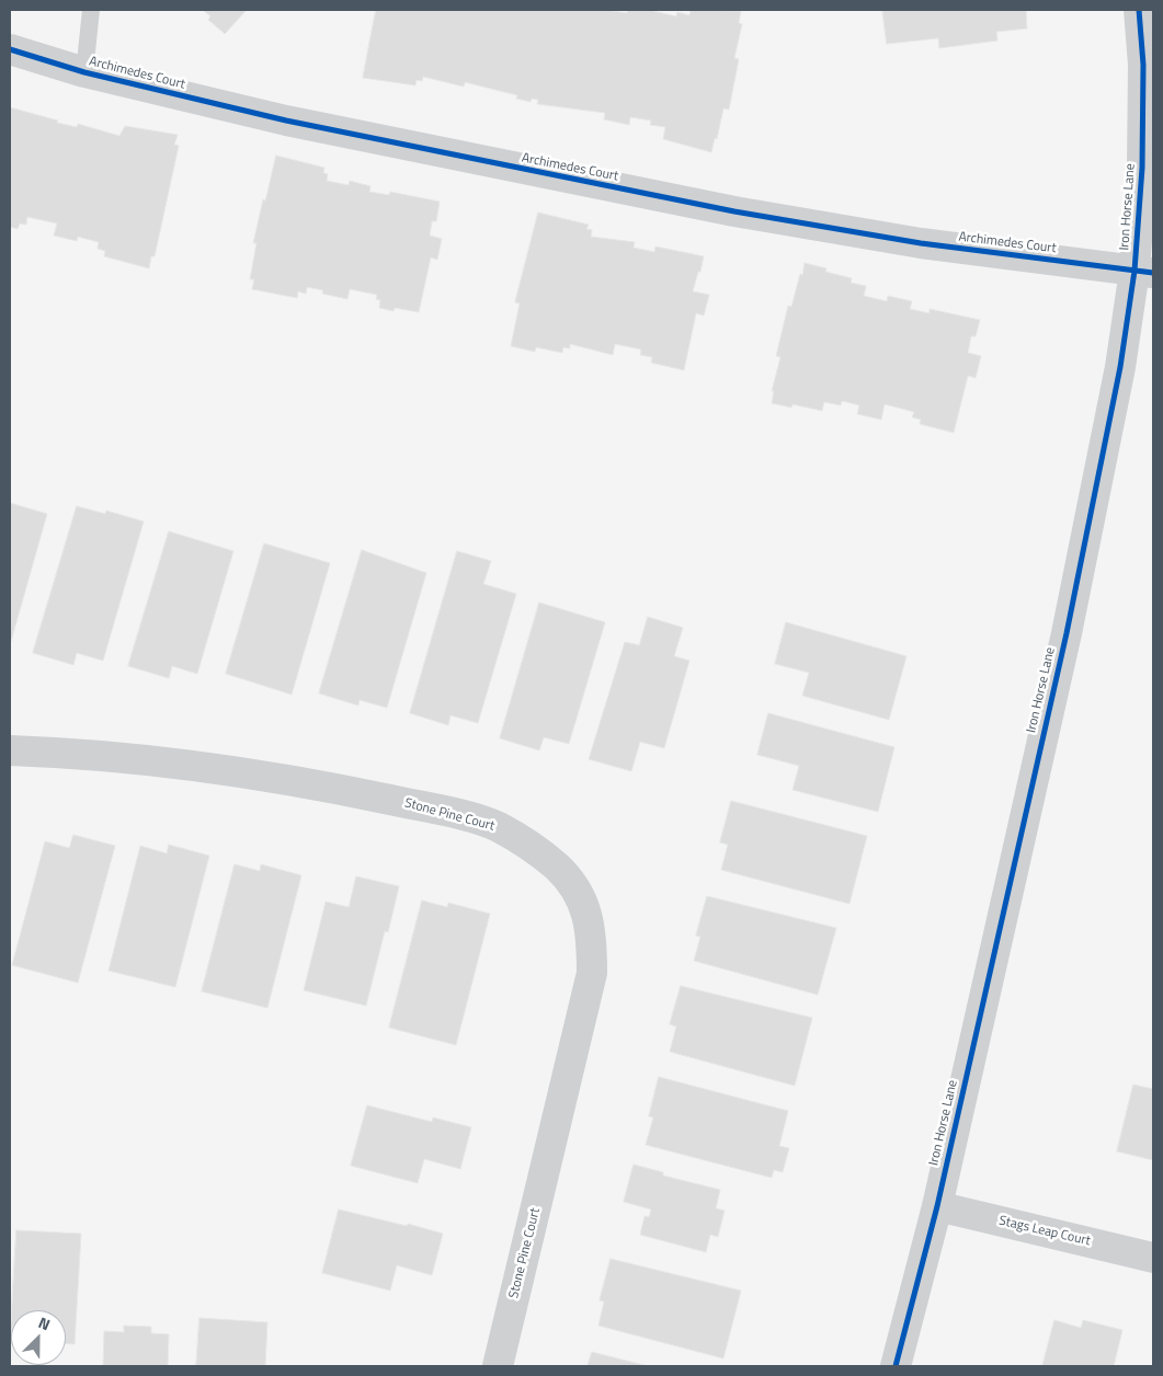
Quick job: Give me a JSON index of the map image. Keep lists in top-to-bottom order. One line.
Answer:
{"streets":{"street":["Archimedes Court","Iron Horse Lane","Stone Pine Court","Stags Leap Court"]},"crossings":[["Archimedes Court","Iron Horse Lane"],["Iron Horse Lane","Stags Leap Court"]],"north":"top right"}
